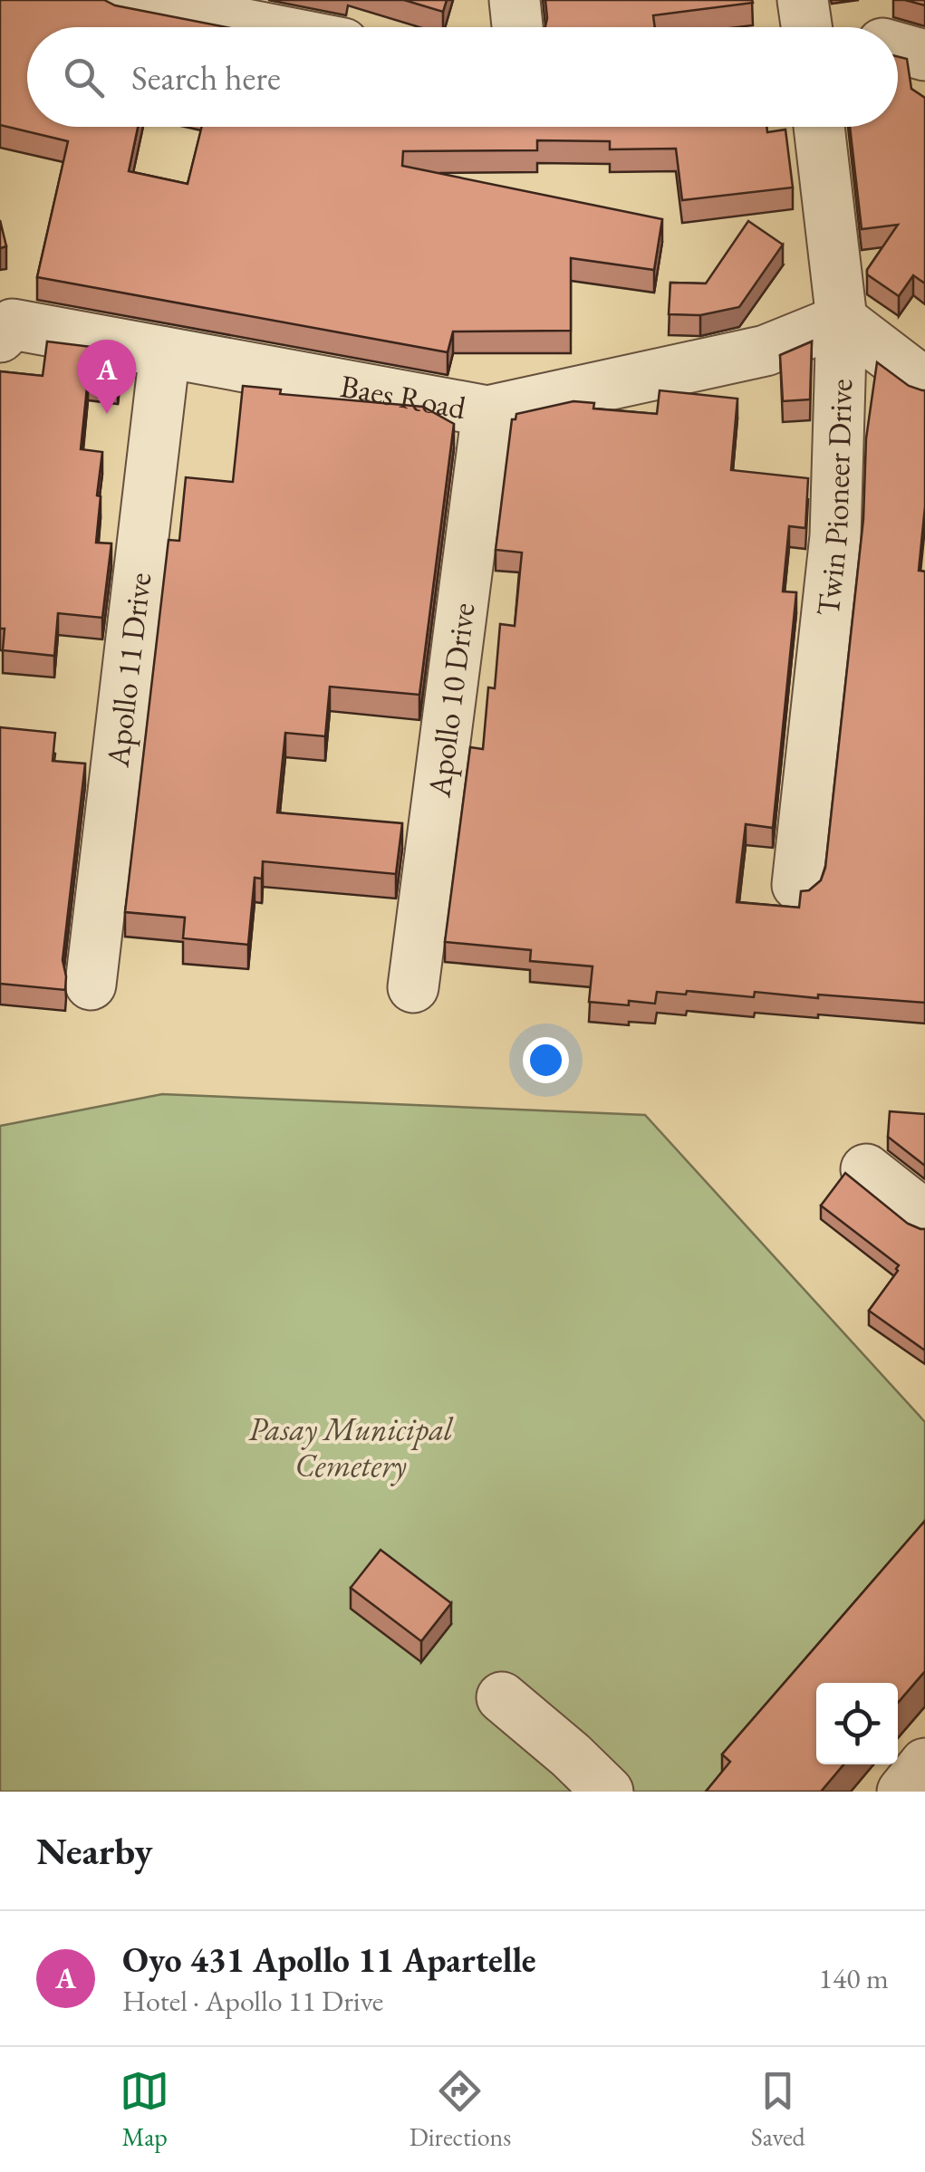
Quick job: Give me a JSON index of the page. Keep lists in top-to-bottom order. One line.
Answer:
{"streets":{"street":["Baes Road","Twin Pioneer Drive","Apollo 11 Drive","Apollo 10 Drive"]},"crossings":[["Baes Road","Twin Pioneer Drive"],["Baes Road","Apollo 11 Drive"],["Baes Road","Apollo 10 Drive"]],"parks":["Pasay Municipal Cemetery"],"page":{"search":"Search here","pins":"A","heading":"Nearby","list":[{"mark":"A","name":"Oyo 431 Apollo 11 Apartelle","note":"Hotel · Apollo 11 Drive","value":"140 m"}],"nav":["Map","Directions","Saved"]}}
